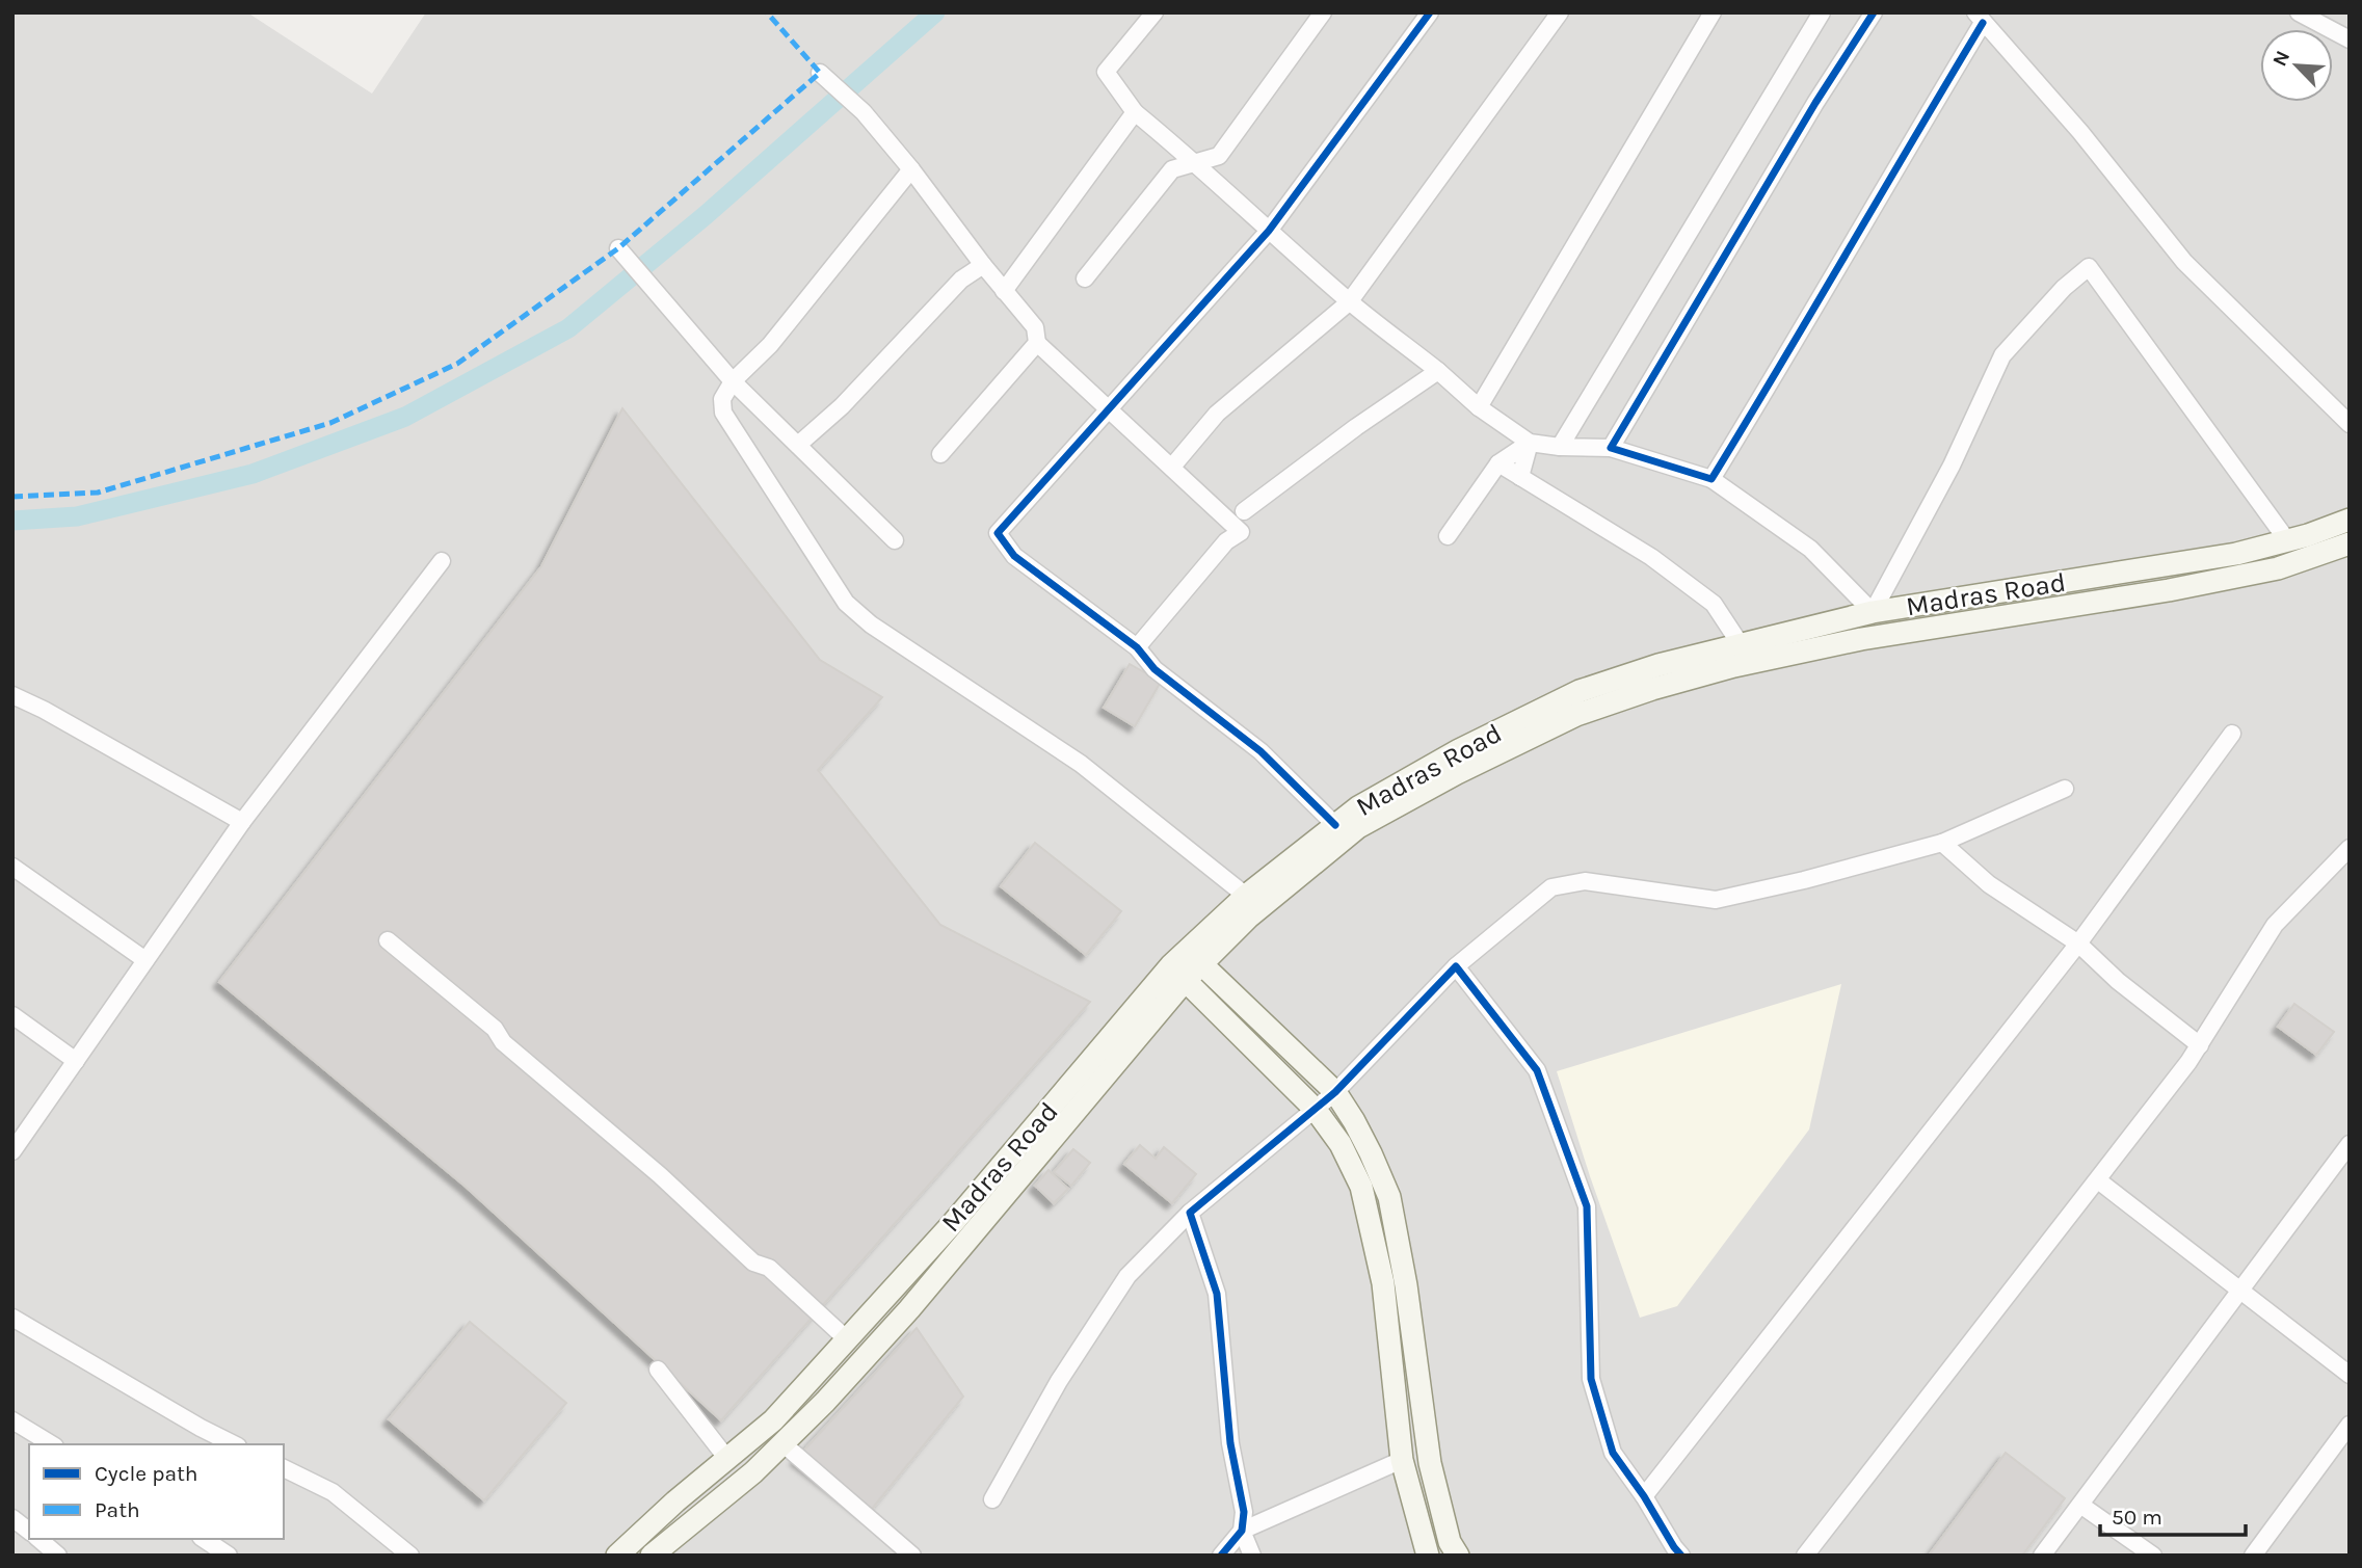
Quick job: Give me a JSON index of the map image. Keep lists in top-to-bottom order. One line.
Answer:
{"streets":{"main road":["Madras Road"]},"legend":["Cycle path","Path"],"scale_bar":"50 m","north":"top left"}
